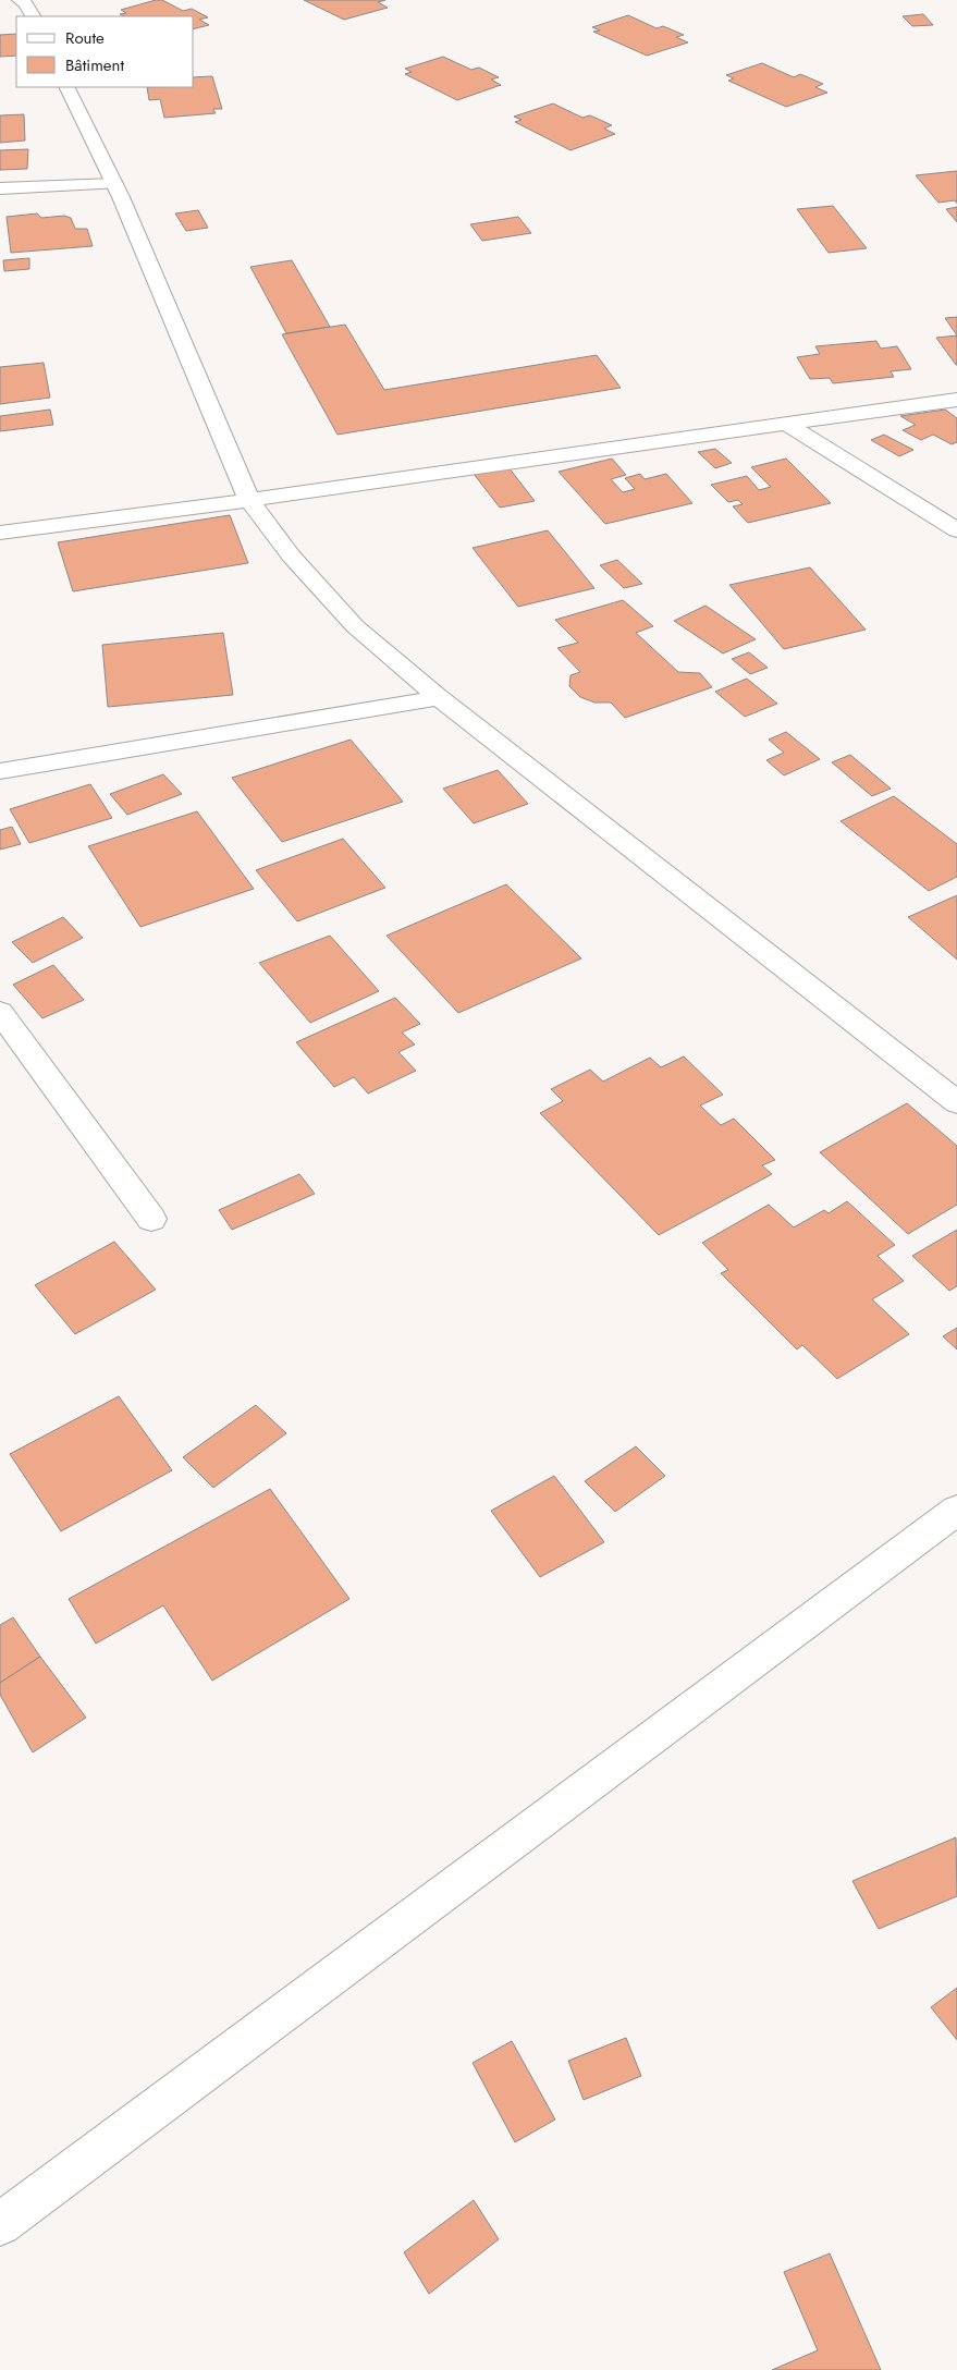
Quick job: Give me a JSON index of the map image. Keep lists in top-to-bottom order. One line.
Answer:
{"legend":["Route","Bâtiment"]}
